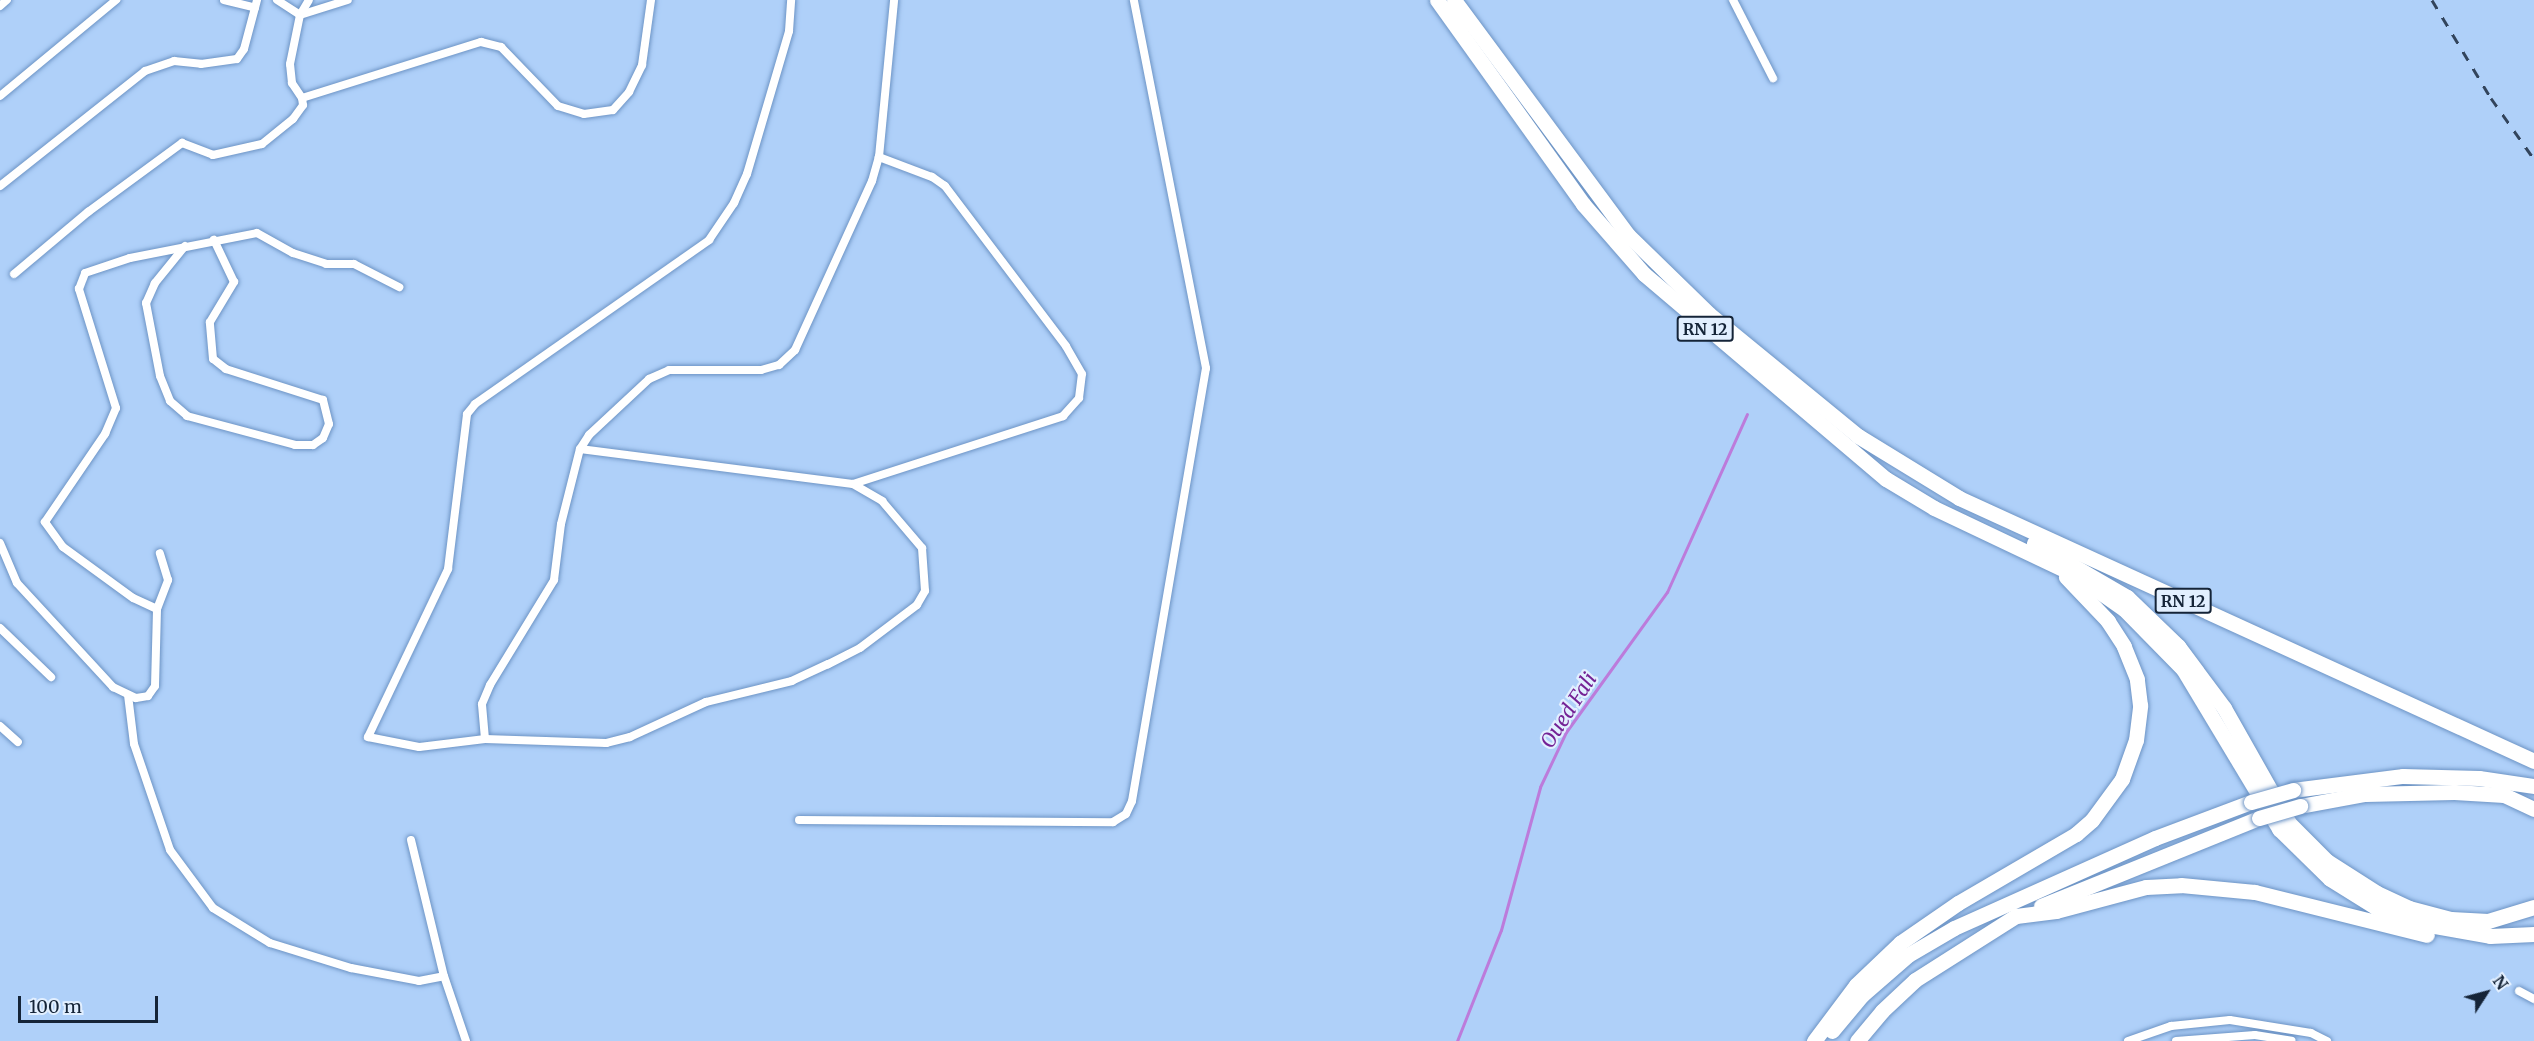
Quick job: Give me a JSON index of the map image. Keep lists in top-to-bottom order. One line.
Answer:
{"streets":{"highway":["RN 12"]},"water":["Oued Fali"],"scale_bar":"100 m","north":"top right"}
